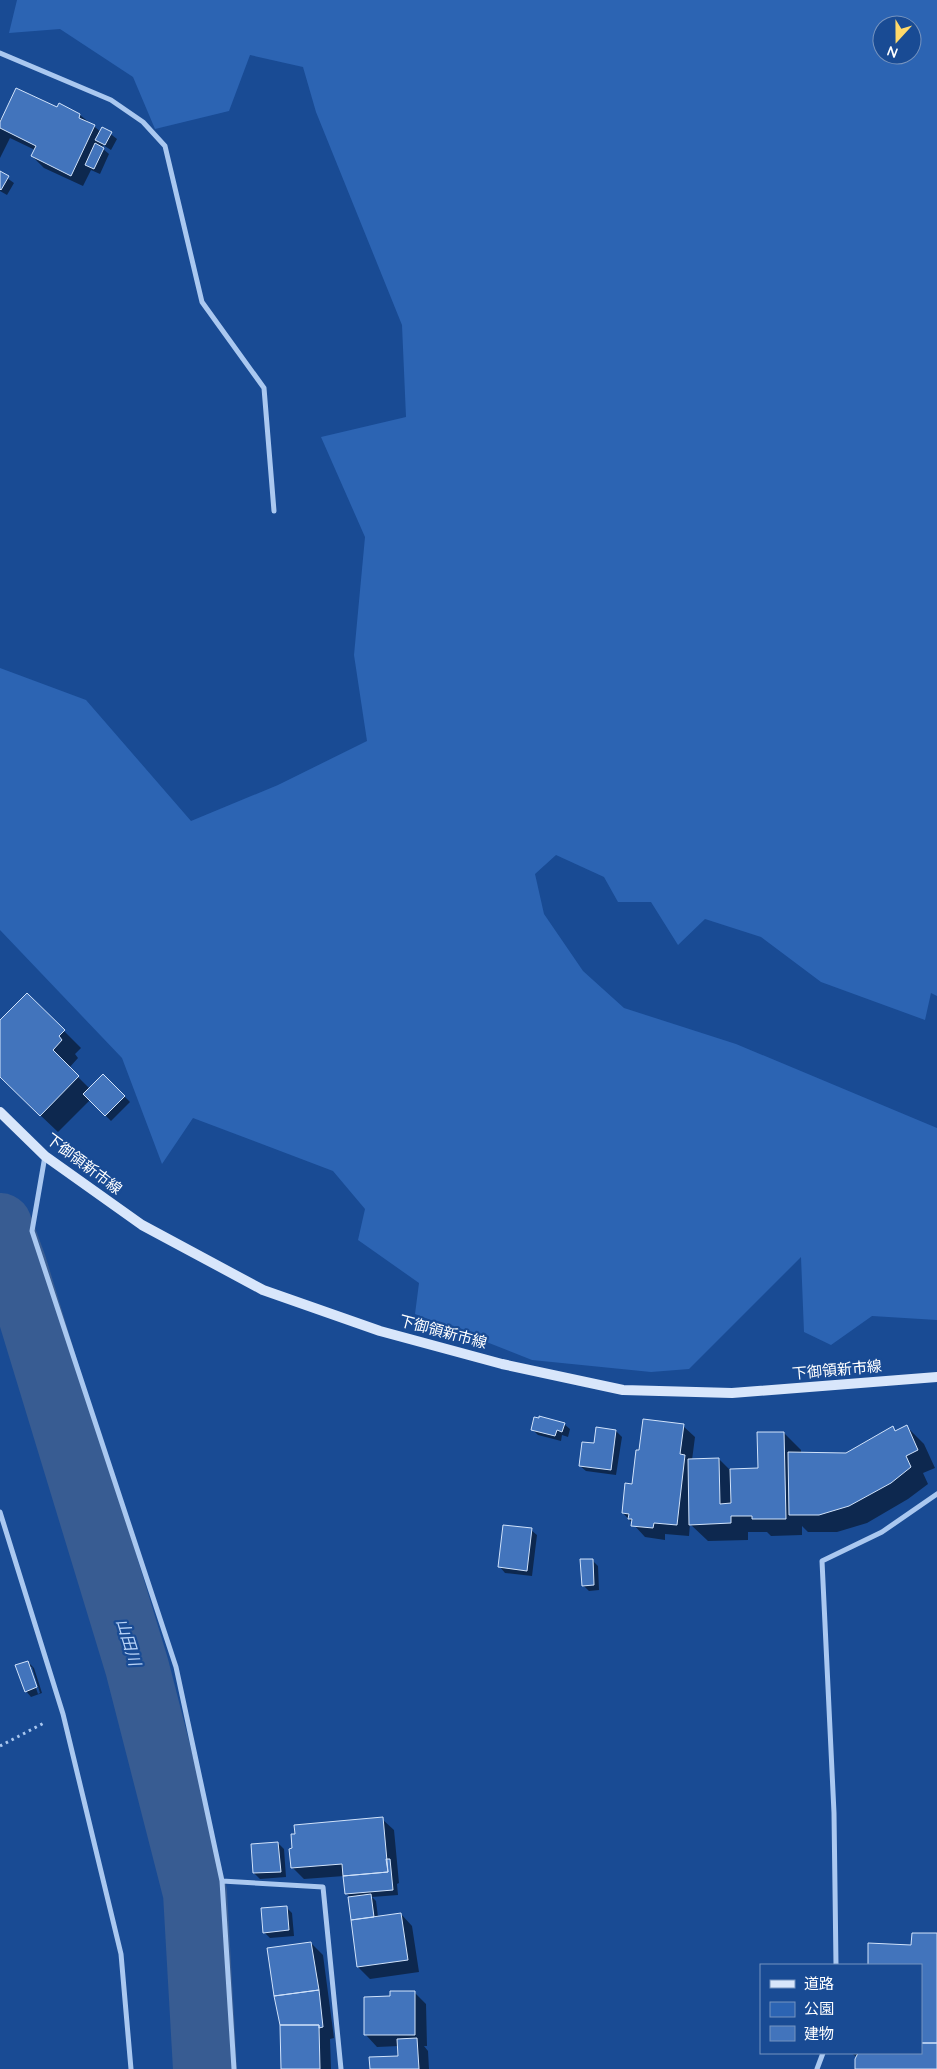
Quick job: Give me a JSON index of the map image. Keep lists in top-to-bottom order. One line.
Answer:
{"streets":{"main road":["下御領新市線"]},"water":["山田川"],"legend":["道路","公園","建物"],"north":"bottom"}
